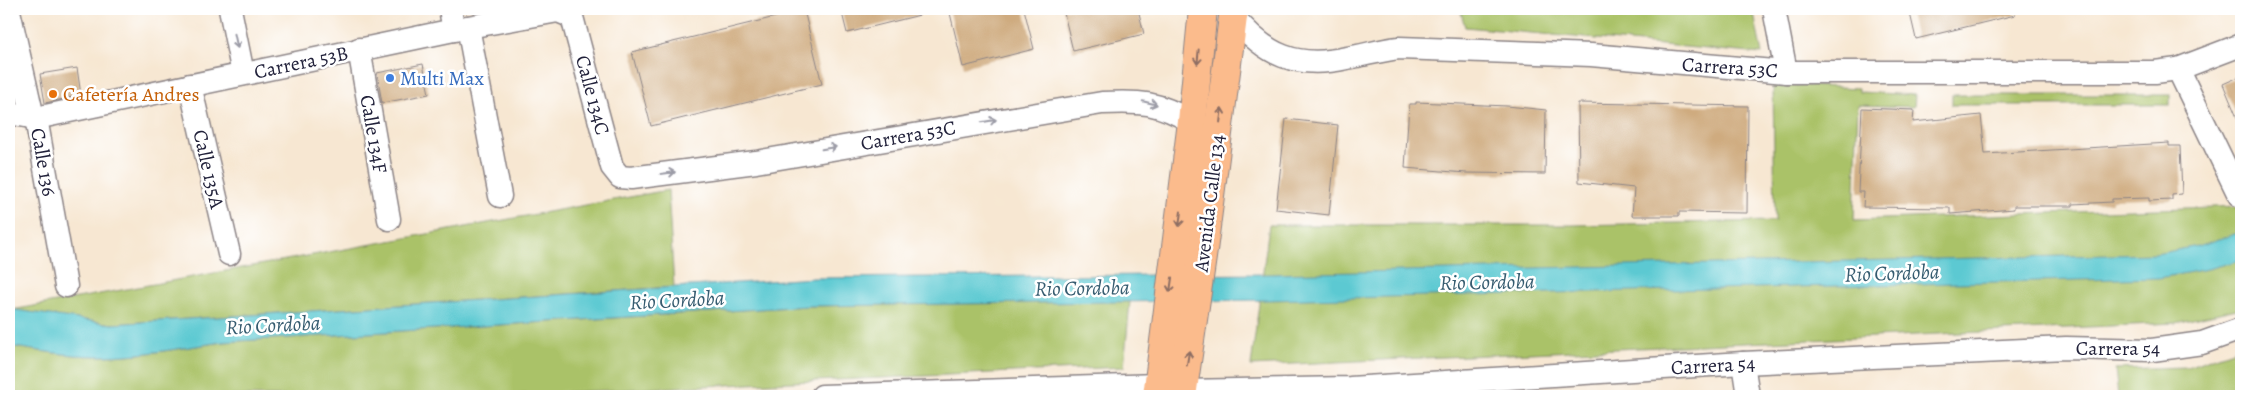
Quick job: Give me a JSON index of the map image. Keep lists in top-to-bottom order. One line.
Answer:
{"streets":{"main road":["Avenida Calle 134"],"street":["Carrera 53B","Carrera 53C","Calle 134C","Calle 134F","Calle 136","Calle 135A","Carrera 54"]},"crossings":[["Carrera 53B","Calle 134C"],["Carrera 53B","Calle 134F"],["Carrera 53B","Calle 136"],["Carrera 53B","Calle 135A"],["Carrera 53C","Calle 134C"],["Carrera 53C","Avenida Calle 134"],["Avenida Calle 134","Carrera 54"]],"one_way":["Carrera 53C"],"water":["Rio Cordoba"],"places":["Multi Max","Cafetería Andres"]}
